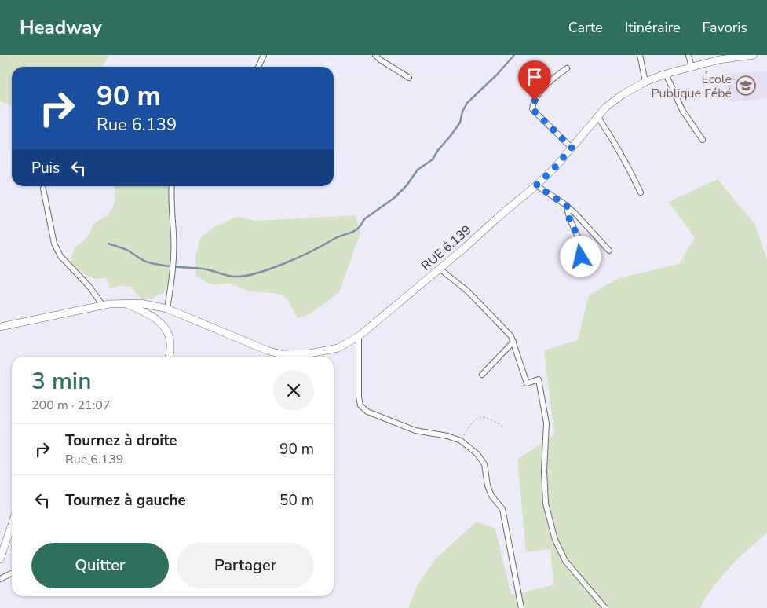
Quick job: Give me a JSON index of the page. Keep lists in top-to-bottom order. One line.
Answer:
{"streets":{"street":["RUE 6.139"]},"places":{"school or university":["École Publique Fébé"]},"page":{"header":"Headway","nav":["Carte","Itinéraire","Favoris"],"turn":["90 m","Rue 6.139"],"then":"Puis","heading":["3 min","200 m · 21:07"],"list":[{"name":"Tournez à droite","note":"Rue 6.139","value":"90 m"},{"name":"Tournez à gauche","value":"50 m"}],"buttons":["Quitter","Partager"]}}
